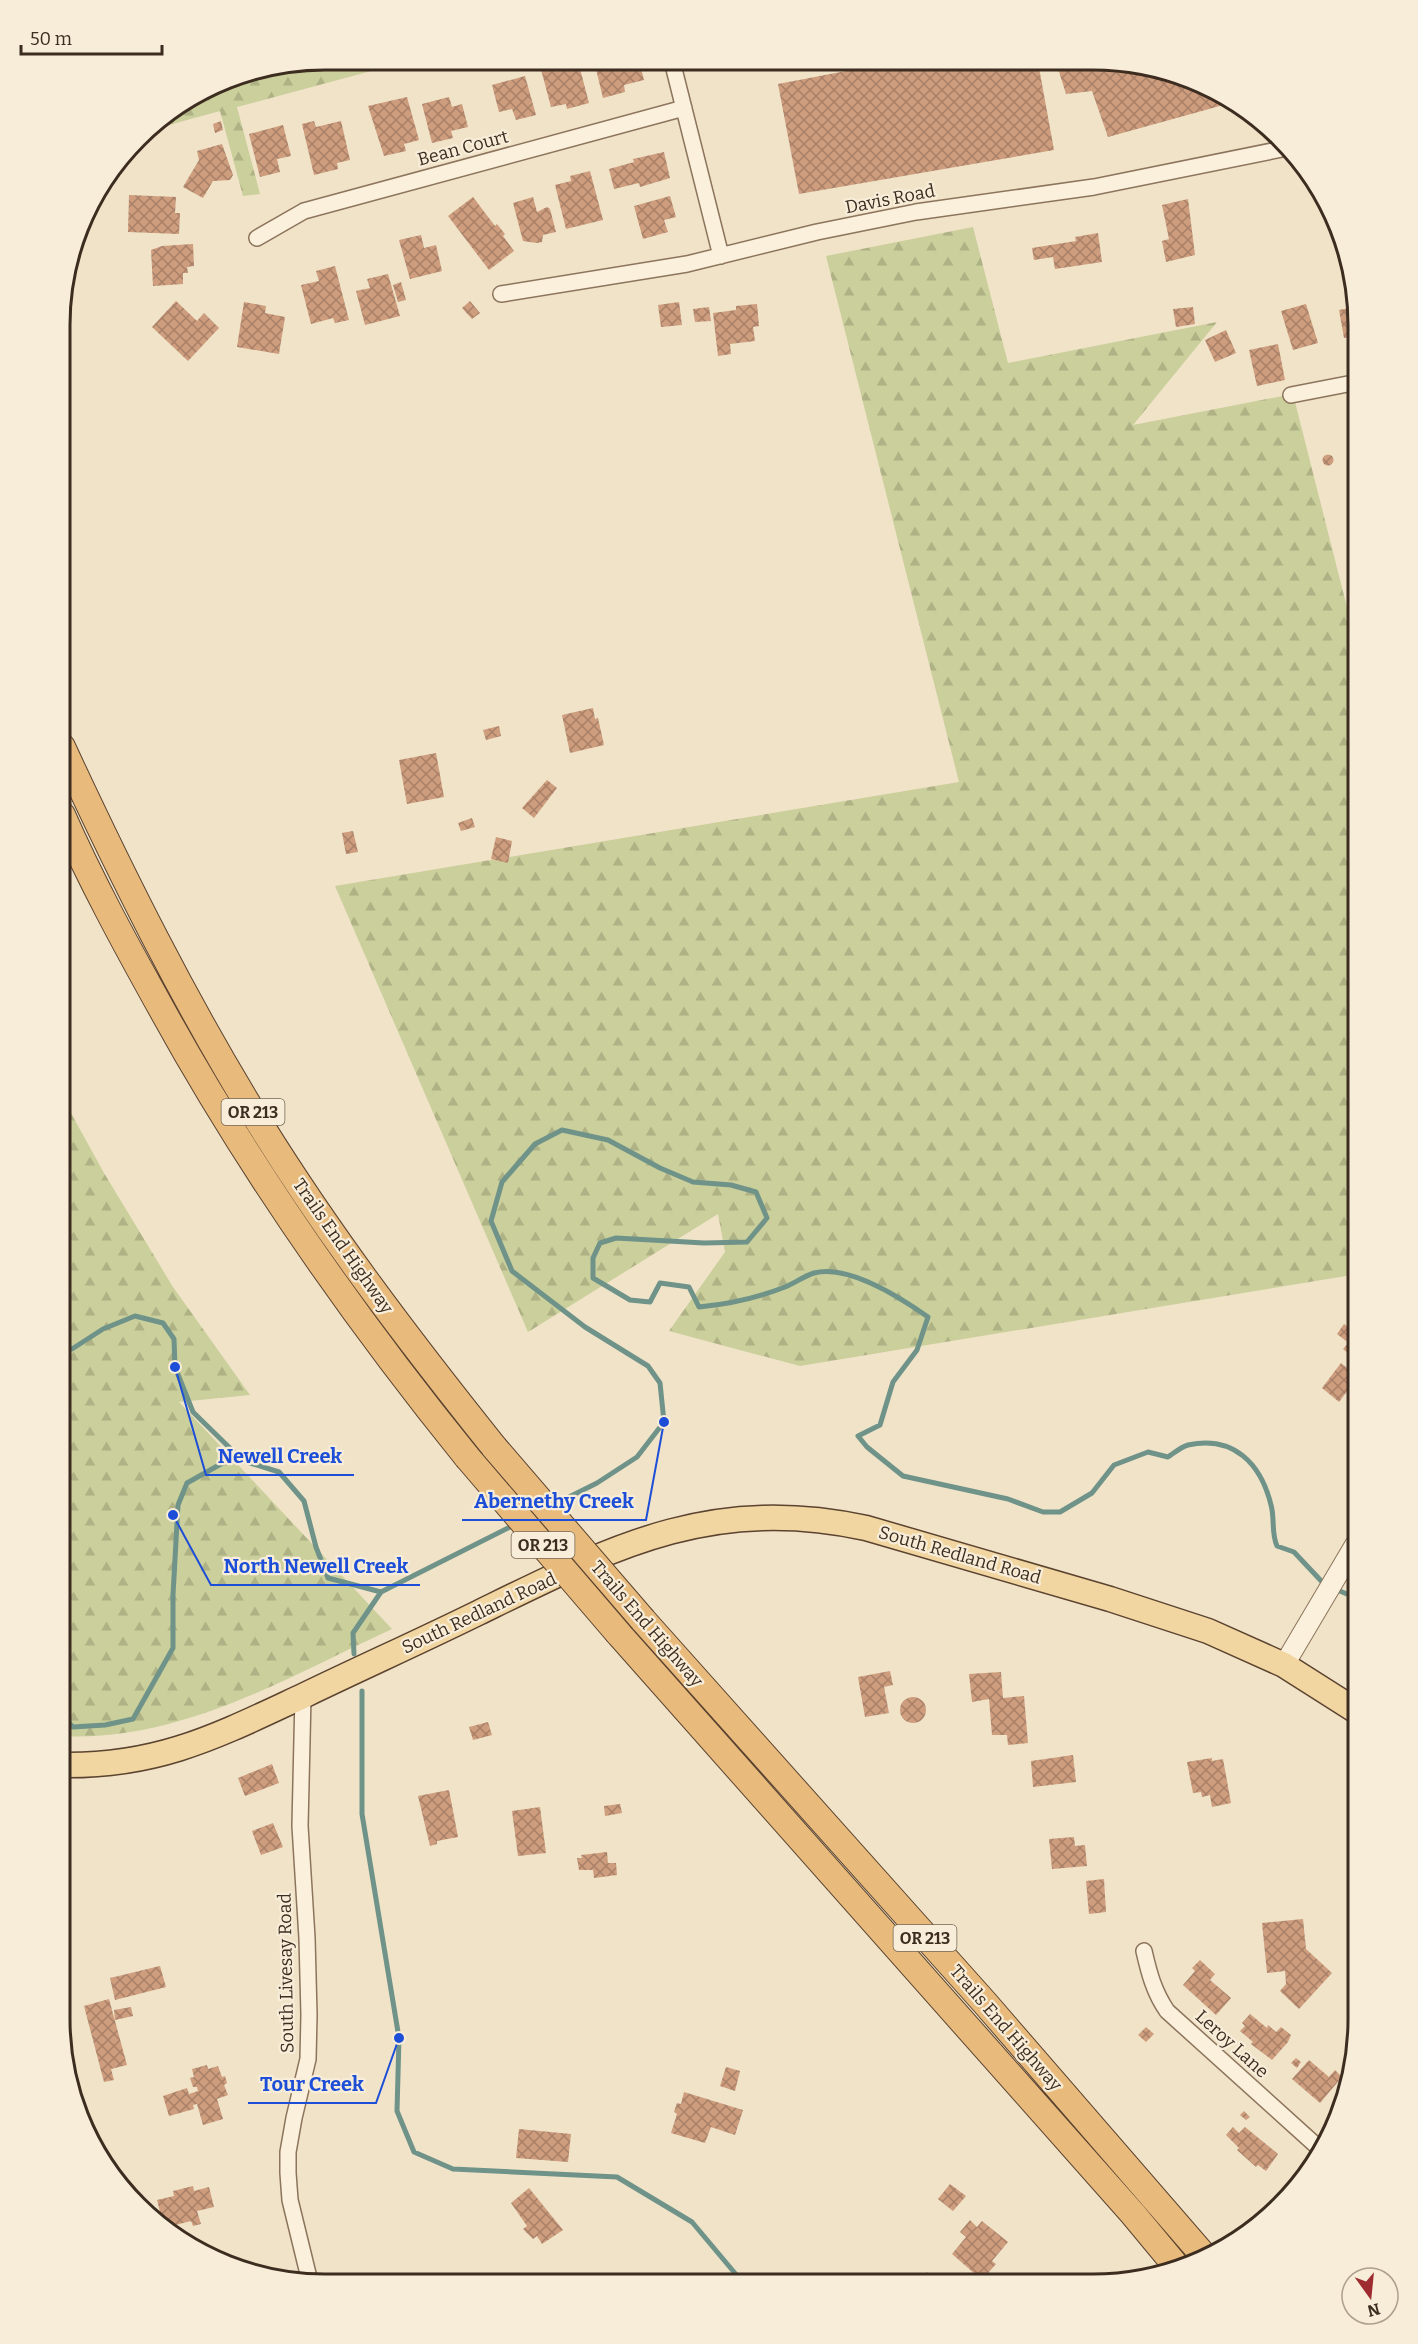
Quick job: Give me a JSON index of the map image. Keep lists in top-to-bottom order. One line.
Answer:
{"streets":{"highway":["OR 213","Trails End Highway"],"main road":["South Redland Road"],"street":["Bean Court","Davis Road","South Livesay Road","Leroy Lane"]},"crossings":[["South Redland Road","South Livesay Road"]],"places":["Newell Creek","Abernethy Creek","North Newell Creek","Tour Creek"],"scale_bar":"50 m","north":"bottom"}
